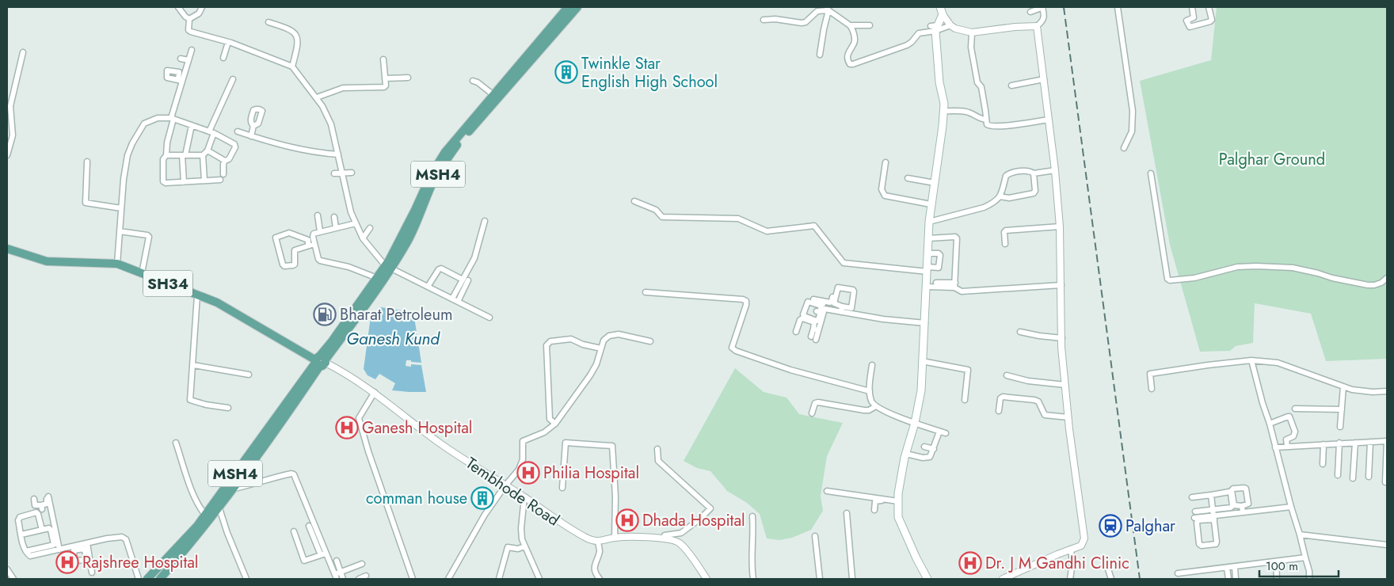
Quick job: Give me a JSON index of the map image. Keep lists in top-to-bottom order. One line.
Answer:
{"streets":{"main road":["MSH4","SH34"],"street":["Tembhode Road"]},"crossings":[["MSH4","SH34"],["MSH4","Tembhode Road"],["SH34","Tembhode Road"]],"water":["Ganesh Kund"],"parks":["Palghar Ground"],"places":{"building":["Twinkle Star English High School","comman house"],"fuel station":["Bharat Petroleum"],"hospital":["Ganesh Hospital","Philia Hospital","Dhada Hospital","Rajshree Hospital","Dr. J M Gandhi Clinic"],"station":["Palghar"]},"scale_bar":"100 m"}
